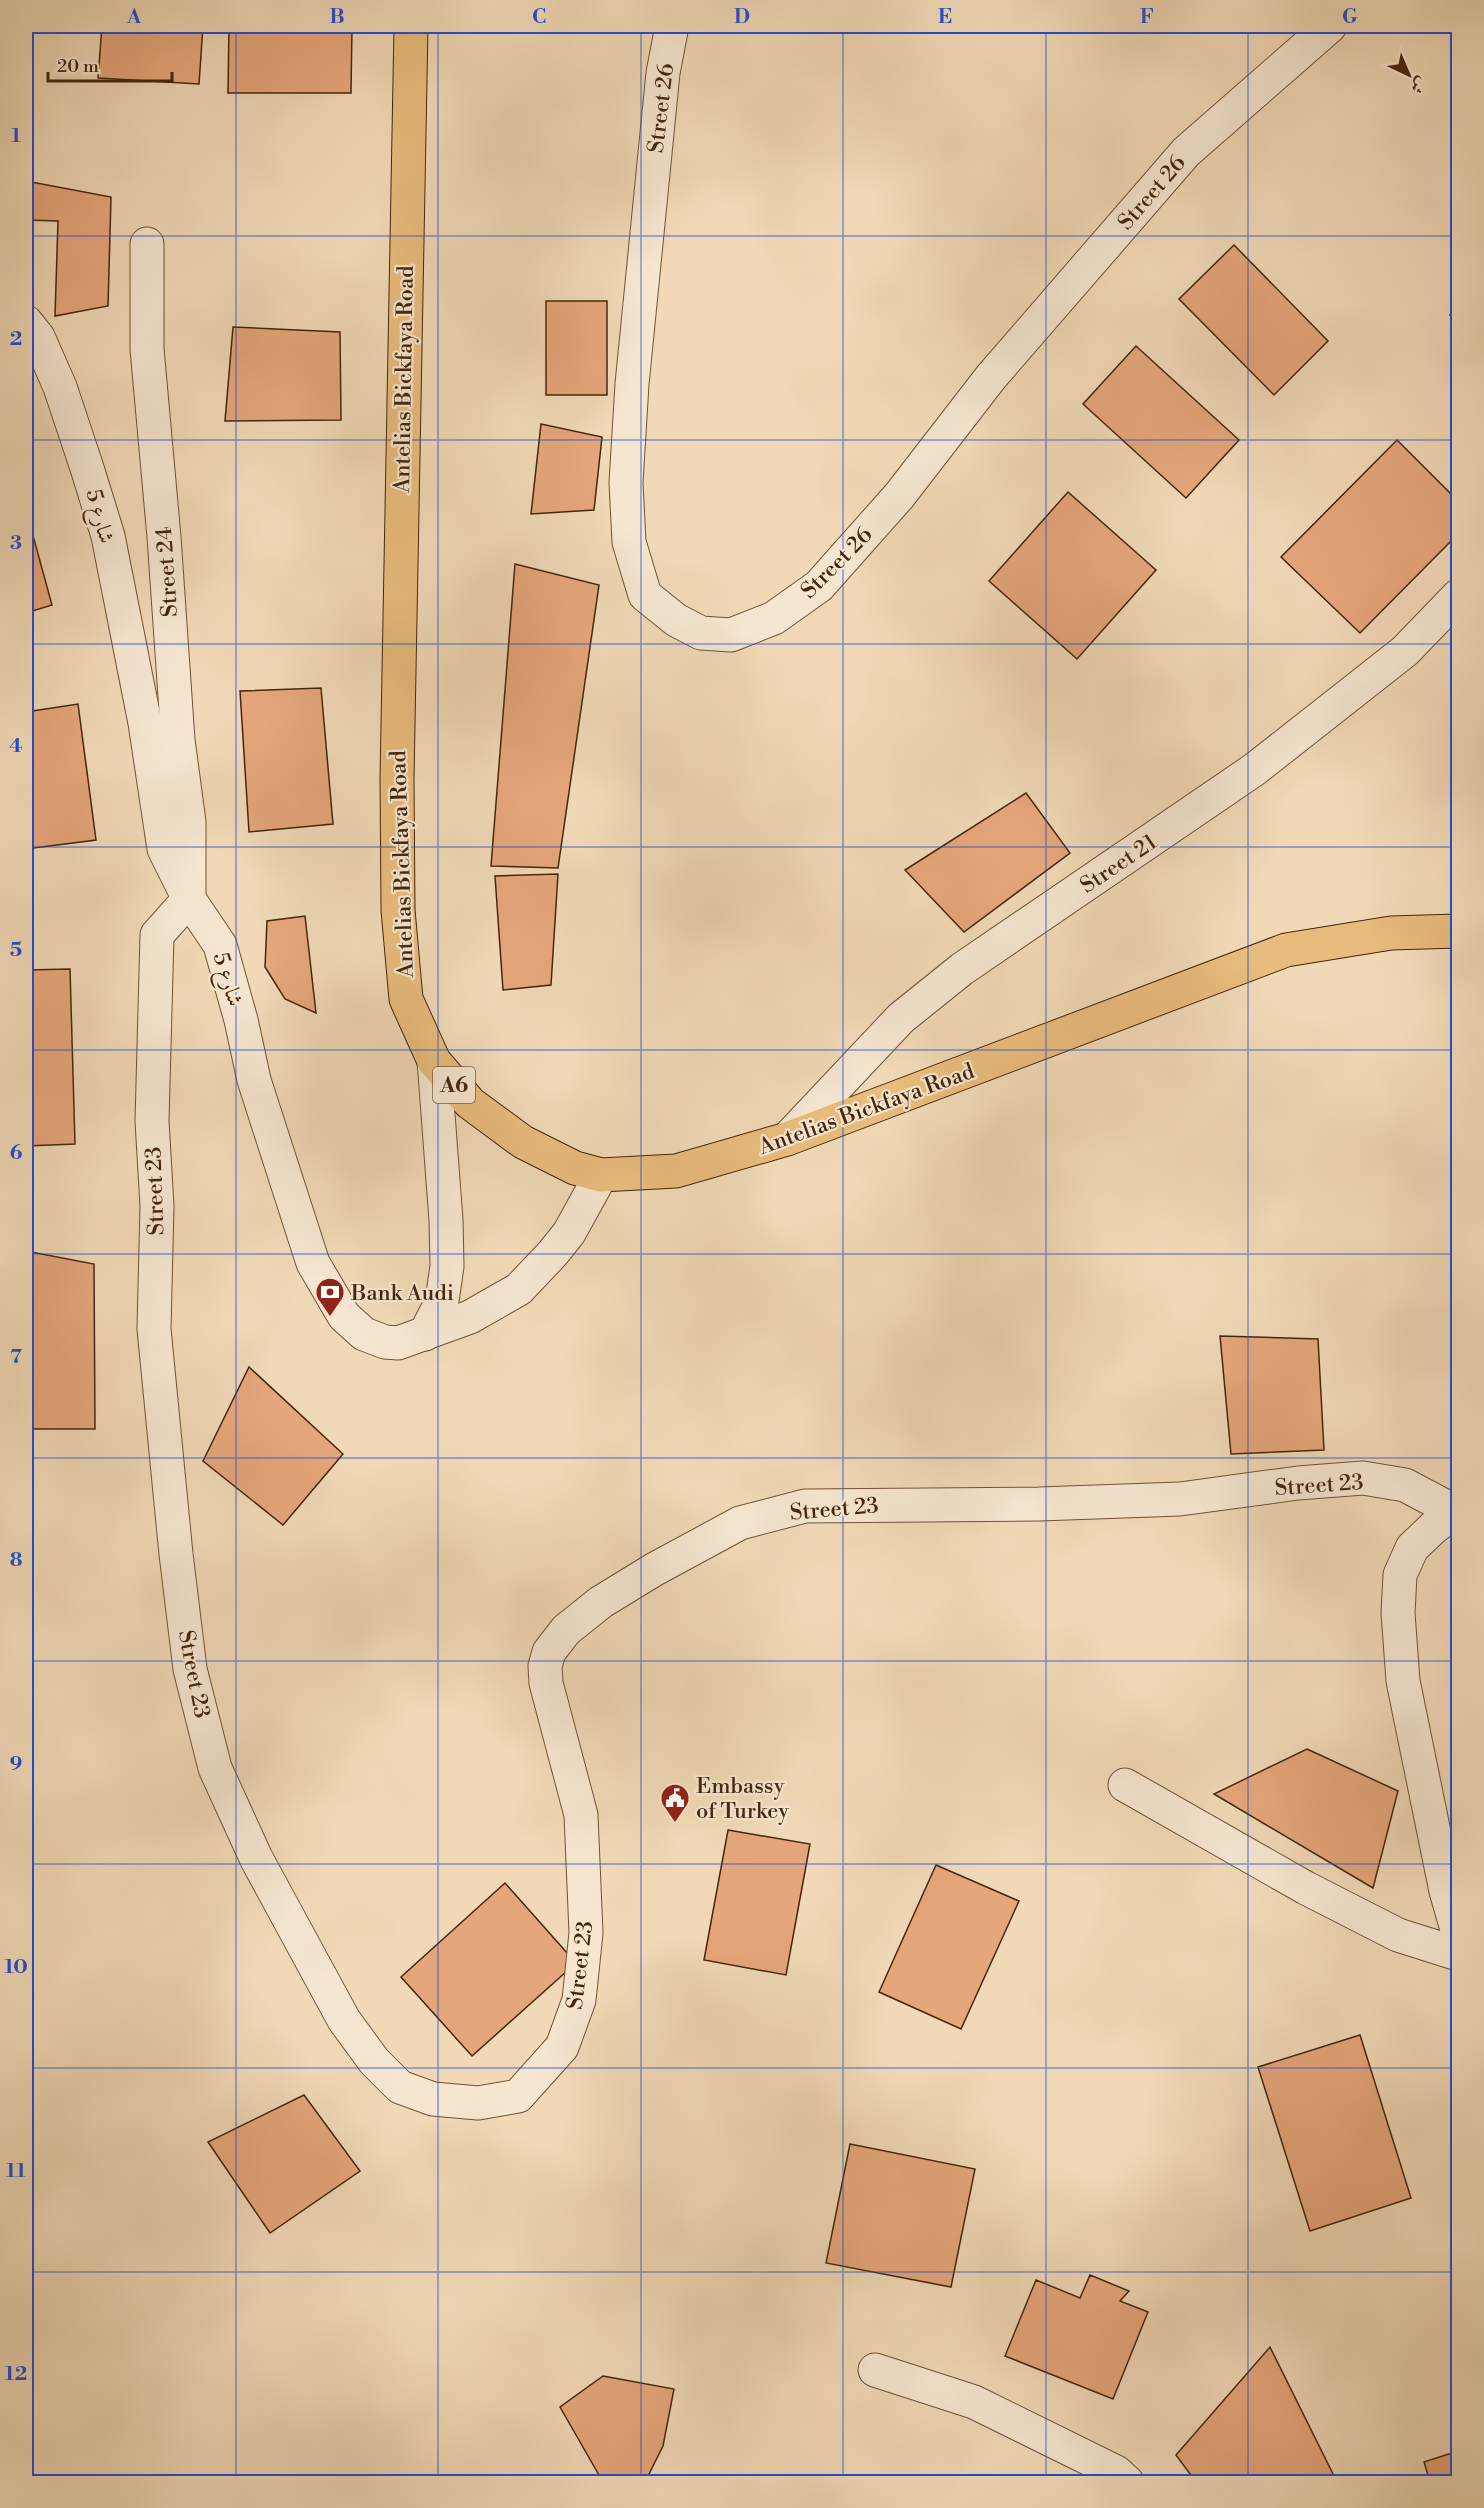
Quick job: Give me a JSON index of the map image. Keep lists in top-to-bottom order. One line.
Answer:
{"streets":{"highway":["Antelias Bickfaya Road","A6"],"street":["Street 26","شارع 5","Street 24","Street 21","Street 23"]},"crossings":[["Antelias Bickfaya Road","شارع 5"],["Antelias Bickfaya Road","Street 21"],["شارع 5","Street 24"],["شارع 5","Street 23"],["Street 24","Street 23"]],"places":{"bank":["Bank Audi"],"public building":["Embassy of Turkey"]},"scale_bar":"20 m","north":"bottom right","grid":{"columns":["A","B","C","D","E","F","G"],"rows":["1","2","3","4","5","6","7","8","9","10","11","12"]}}
